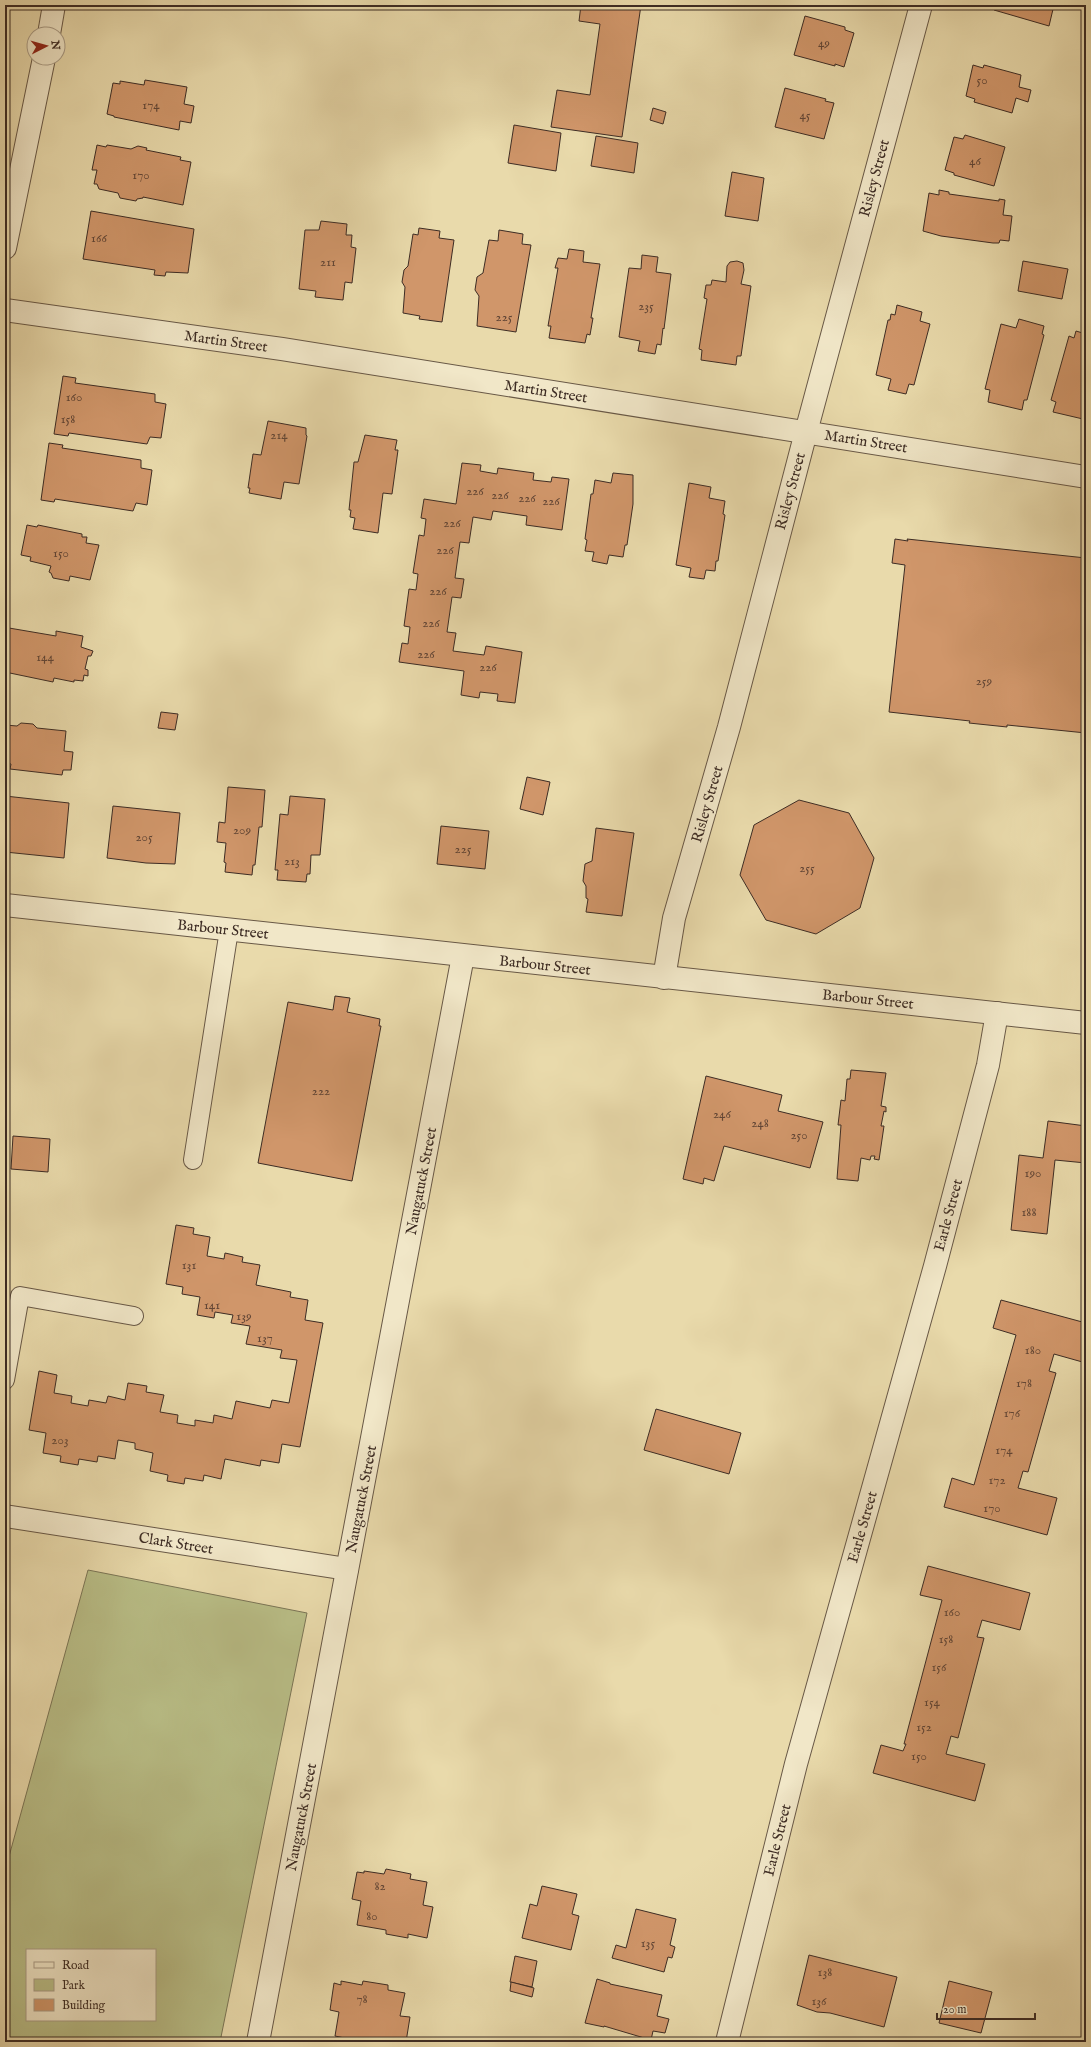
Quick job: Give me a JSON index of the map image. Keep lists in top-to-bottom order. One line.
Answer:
{"streets":{"street":["Risley Street","Martin Street","Barbour Street","Naugatuck Street","Earle Street","Clark Street"]},"crossings":[["Risley Street","Martin Street"],["Risley Street","Barbour Street"],["Barbour Street","Naugatuck Street"],["Barbour Street","Earle Street"],["Naugatuck Street","Clark Street"]],"house_numbers":["49","50","174","45","46","170","166","211","235","225","160","158","214","226","226","226","226","226","226","150","226","226","226","144","226","259","209","205","225","213","255","222","246","248","250","190","188","131","141","139","137","180","178","176","203","174","172","170","160","158","156","154","152","150","82","80","135","138","78","136"],"legend":["Road","Park","Building"],"scale_bar":"20 m","north":"right"}
